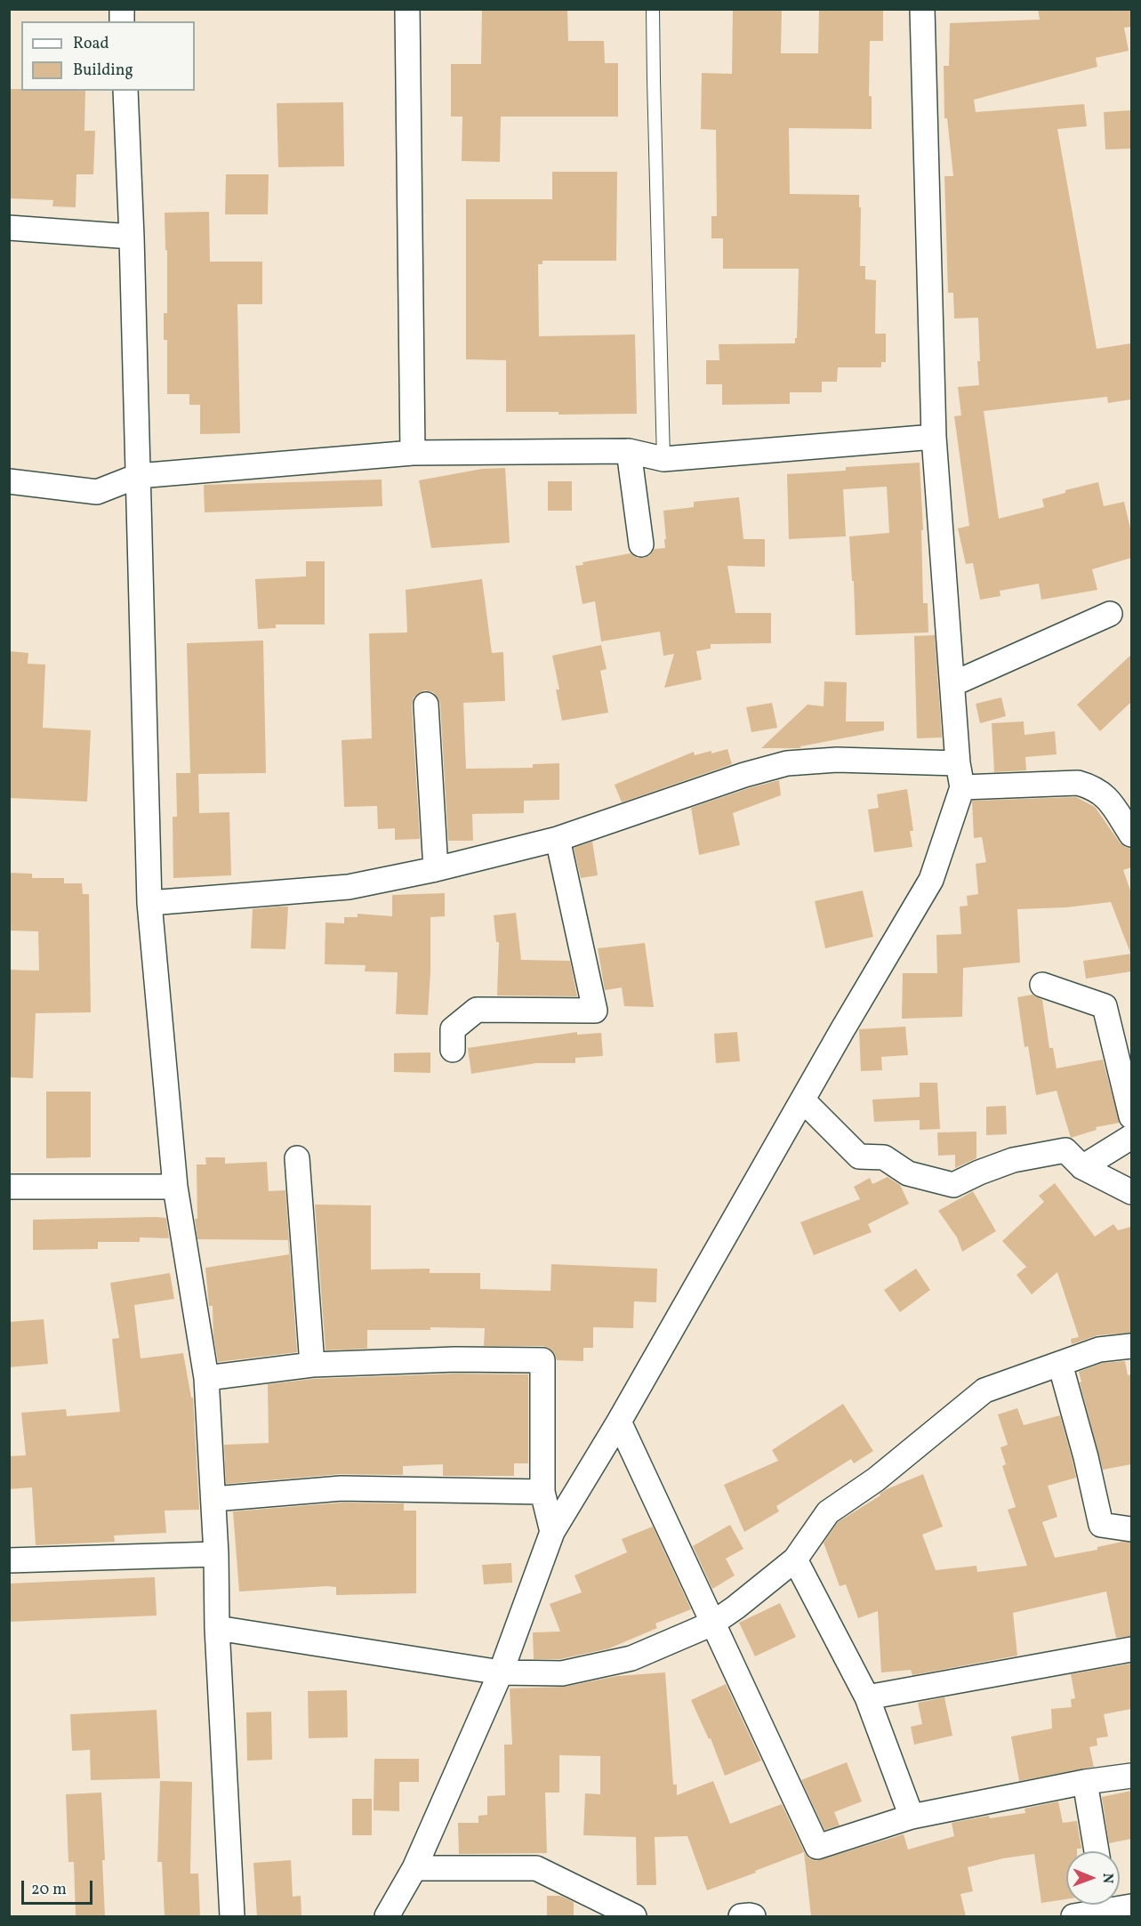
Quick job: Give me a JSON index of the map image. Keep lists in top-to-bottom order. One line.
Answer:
{"legend":["Road","Building"],"scale_bar":"20 m","north":"right"}
